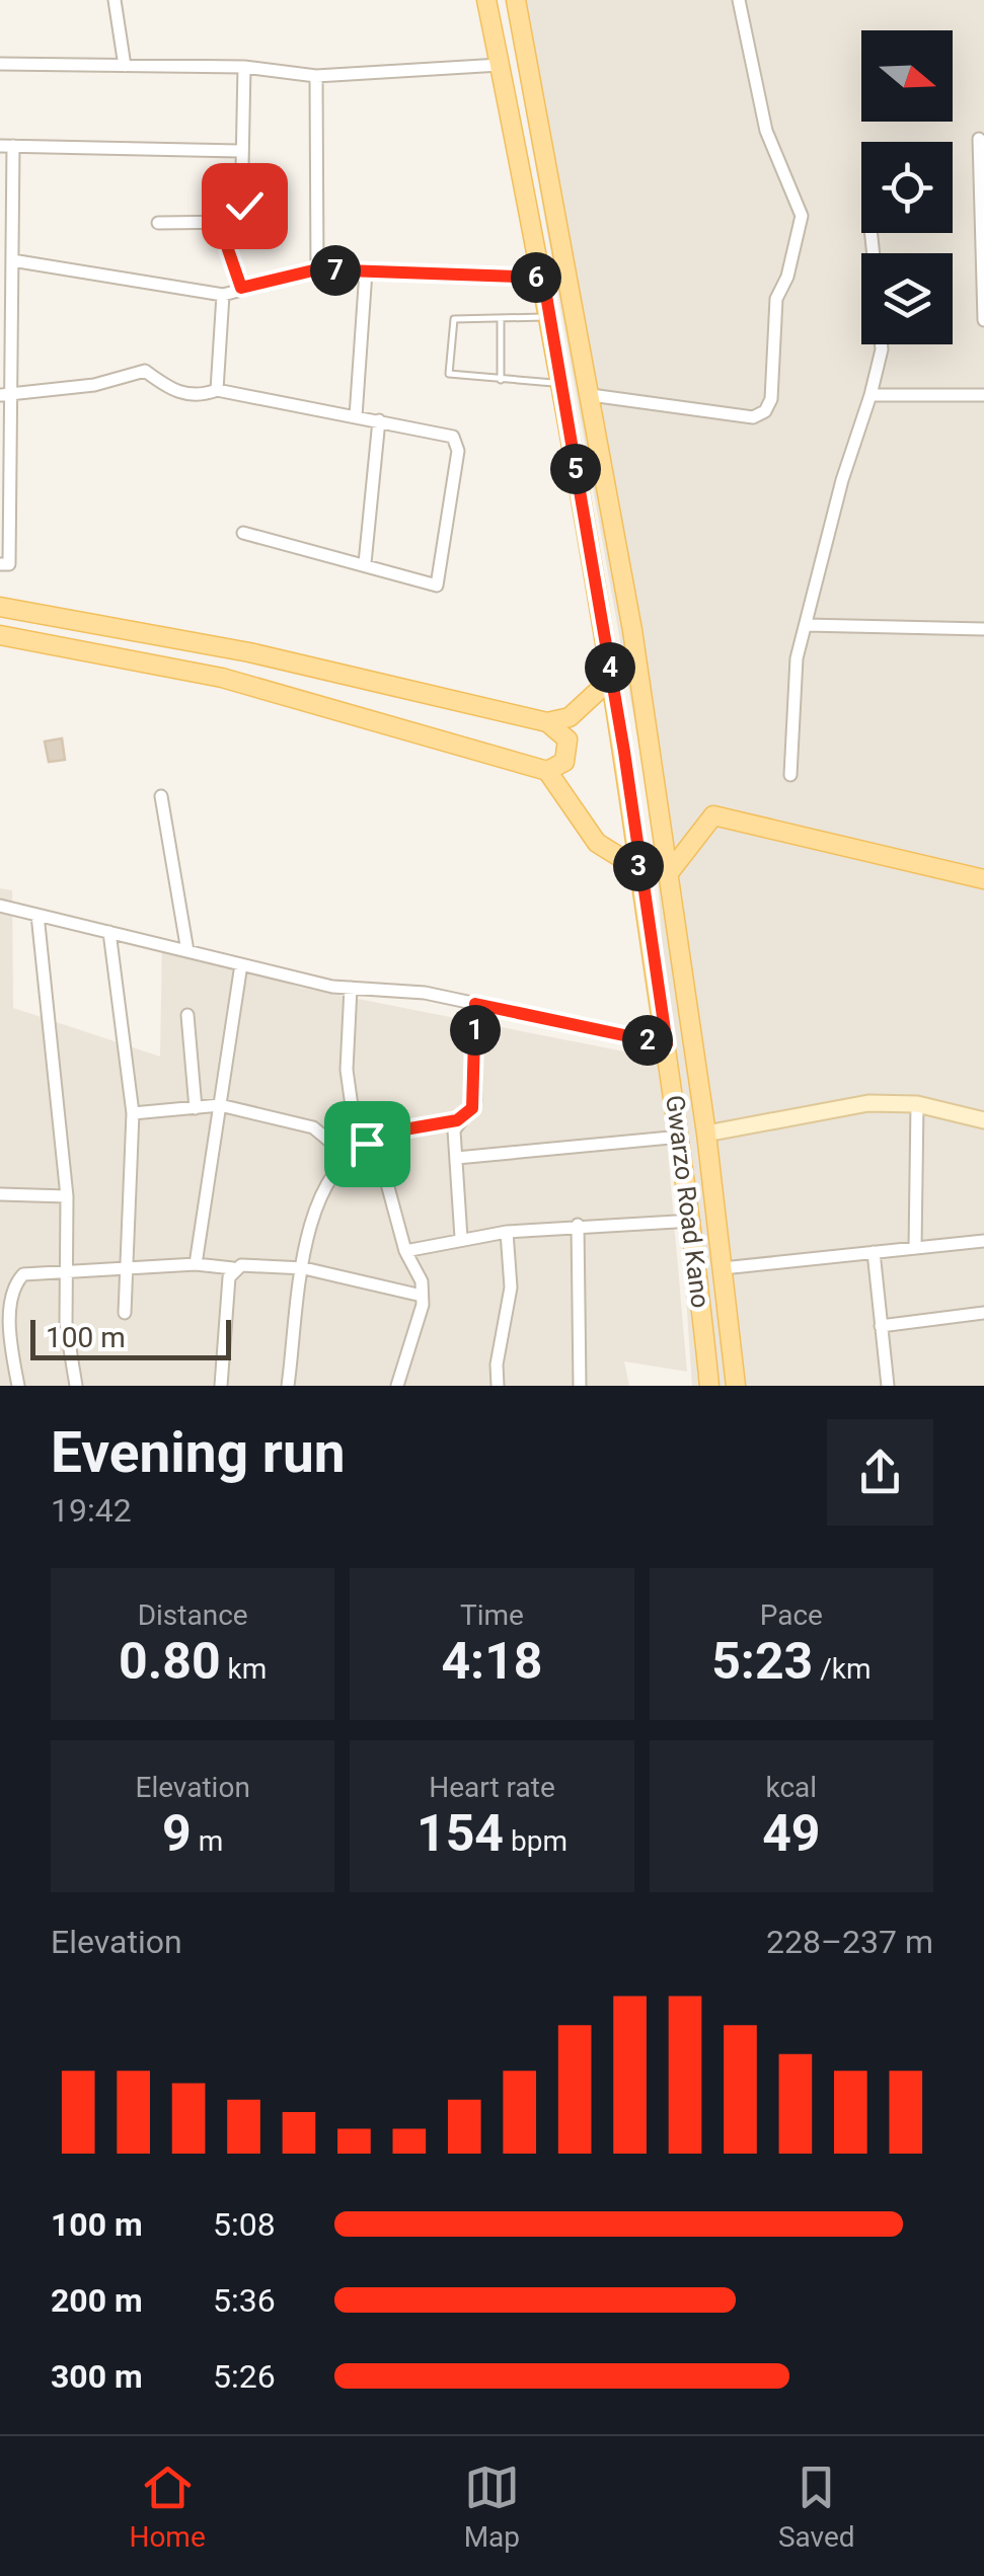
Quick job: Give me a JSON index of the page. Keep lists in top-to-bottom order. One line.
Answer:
{"streets":{"main road":["Gwarzo Road Kano"]},"scale_bar":"100 m","north":"right","page":{"pins":["7","6","5","4","3","1","2"],"scale":"100 m","heading":["Evening run","19:42"],"stats":[["Distance","0.80 km"],["Time","4:18"],["Pace","5:23 /km"],["Elevation","9 m"],["Heart rate","154 bpm"],["kcal","49"]],"chart":["Elevation","228–237 m"],"list":[{"name":"100 m","note":"5:08"},{"name":"200 m","note":"5:36"},{"name":"300 m","note":"5:26"}],"tabs":["Home","Map","Saved"]}}
